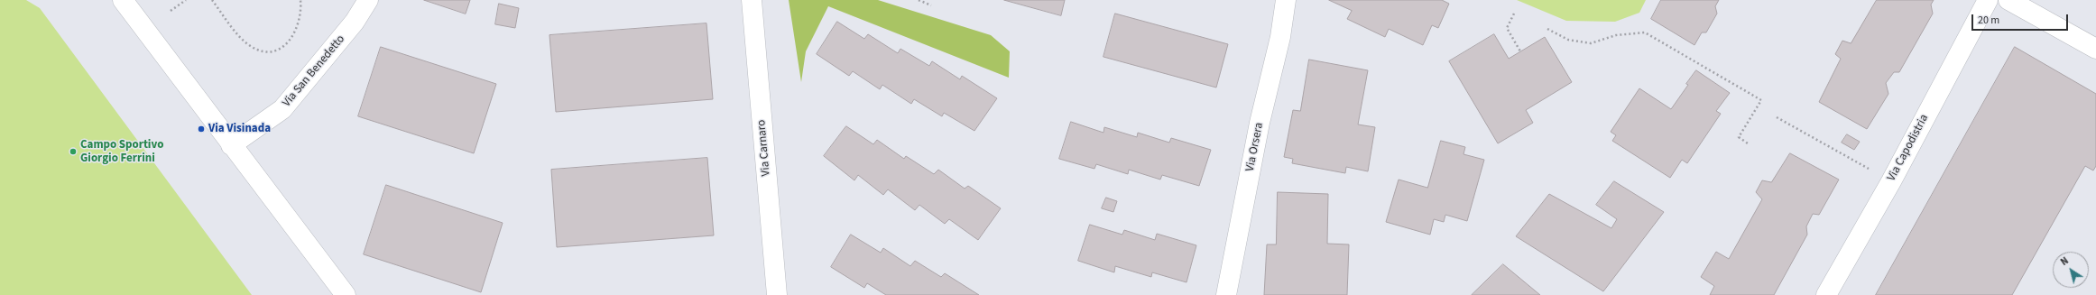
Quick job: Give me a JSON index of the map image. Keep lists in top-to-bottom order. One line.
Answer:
{"streets":{"street":["Via San Benedetto","Via Orsera","Via Carnaro","Via Capodistria"]},"places":["Via Visinada","Campo Sportivo Giorgio Ferrini"],"scale_bar":"20 m","north":"top left"}
